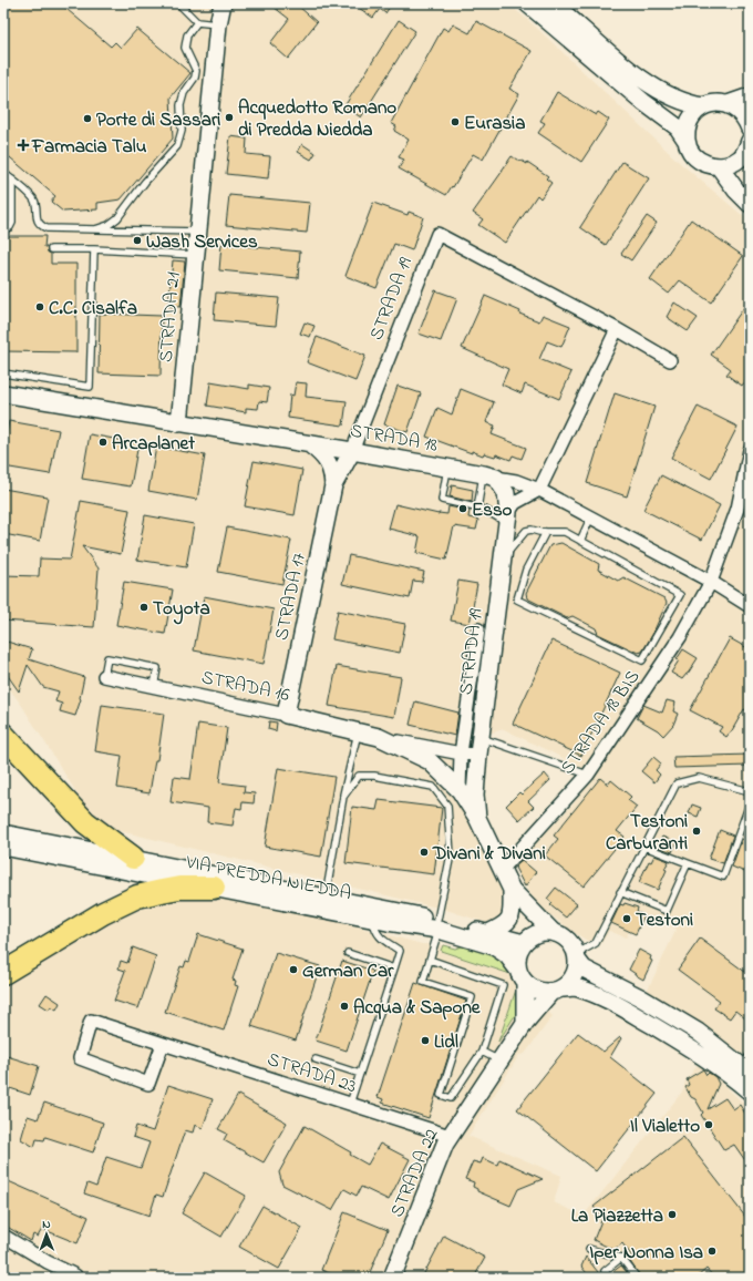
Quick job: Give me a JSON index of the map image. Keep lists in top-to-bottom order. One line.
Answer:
{"streets":{"main road":["STRADA 19","STRADA 21","STRADA 18","STRADA 17","STRADA 16","VIA PREDDA NIEDDA","STRADA 22"],"street":["STRADA 18 BIS","STRADA 23"]},"crossings":[["STRADA 19","STRADA 18"],["STRADA 19","STRADA 17"],["STRADA 19","STRADA 16"],["STRADA 19","STRADA 18 BIS"],["STRADA 21","STRADA 18"],["STRADA 18","STRADA 17"],["STRADA 18","STRADA 18 BIS"],["STRADA 17","STRADA 16"],["VIA PREDDA NIEDDA","STRADA 22"],["STRADA 23","STRADA 22"]],"places":{"other":["Acquedotto Romano di Predda Niedda","Porte di Sassari","Eurasia","Wash Services","C.C. Cisalfa","Arcaplanet","Esso","Toyota","Testoni Carburanti","Divani & Divani","Testoni","German Car","Acqua & Sapone","Lidl","Il Vialetto","La Piazzetta","Iper Nonna Isa"],"health":["Farmacia Talu"]},"north":"top"}
